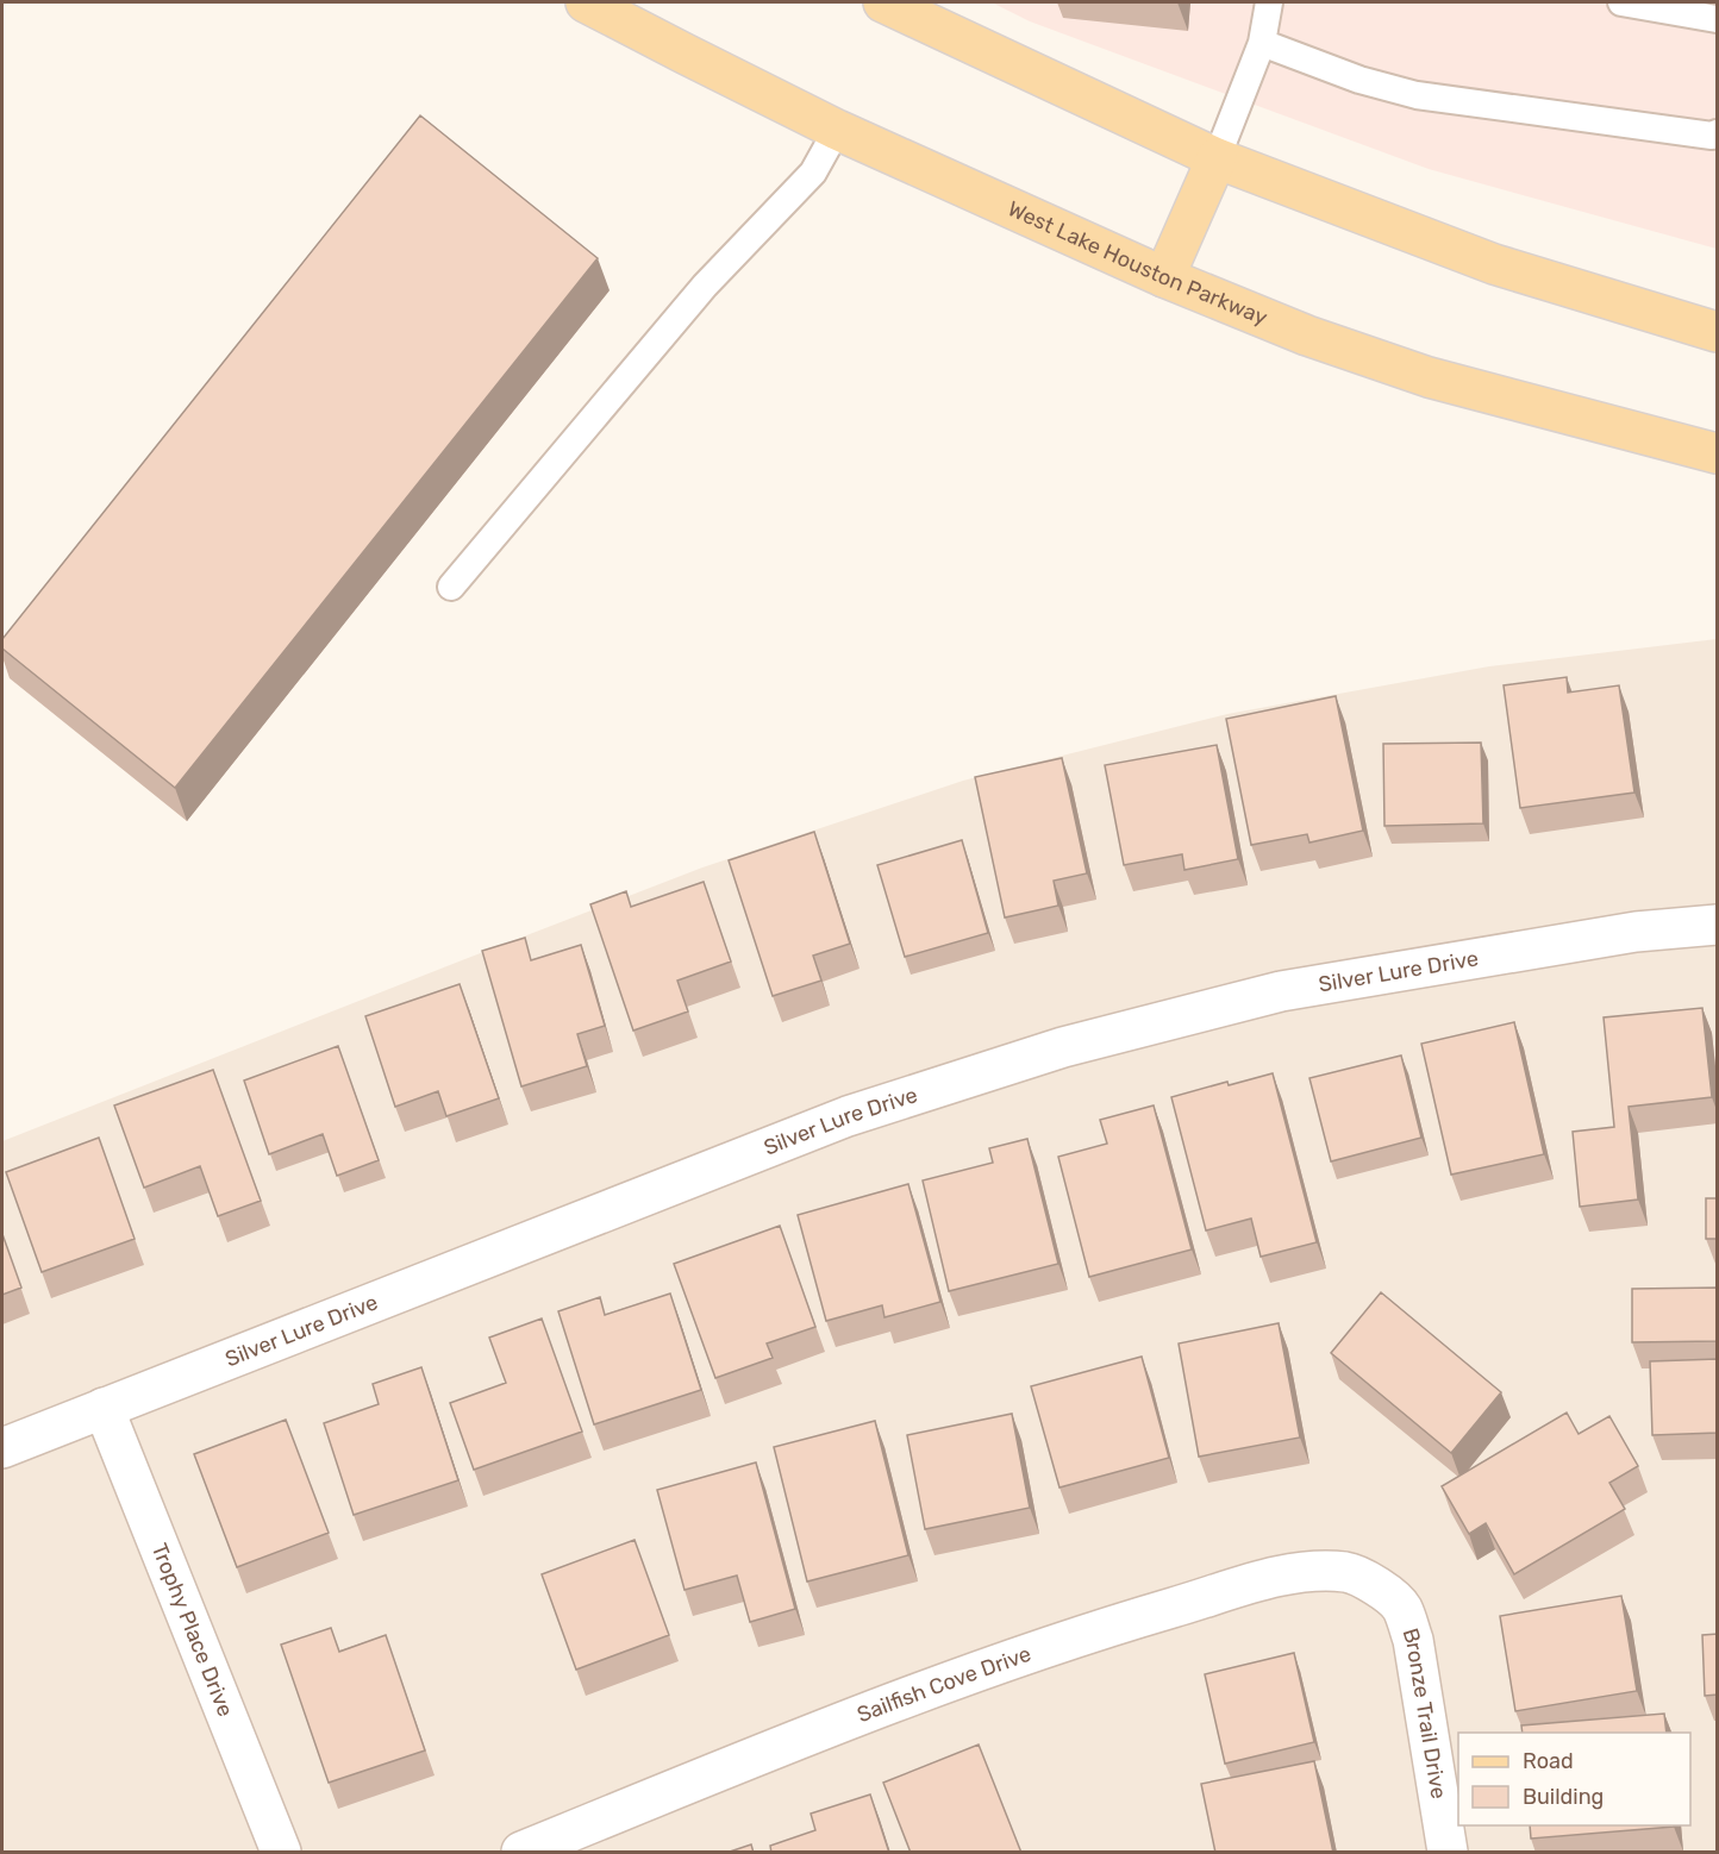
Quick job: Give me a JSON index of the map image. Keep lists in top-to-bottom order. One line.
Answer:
{"streets":{"main road":["West Lake Houston Parkway"],"street":["Silver Lure Drive","Trophy Place Drive","Sailfish Cove Drive","Bronze Trail Drive"]},"crossings":[["Silver Lure Drive","Trophy Place Drive"],["Sailfish Cove Drive","Bronze Trail Drive"]],"legend":["Road","Building"]}
